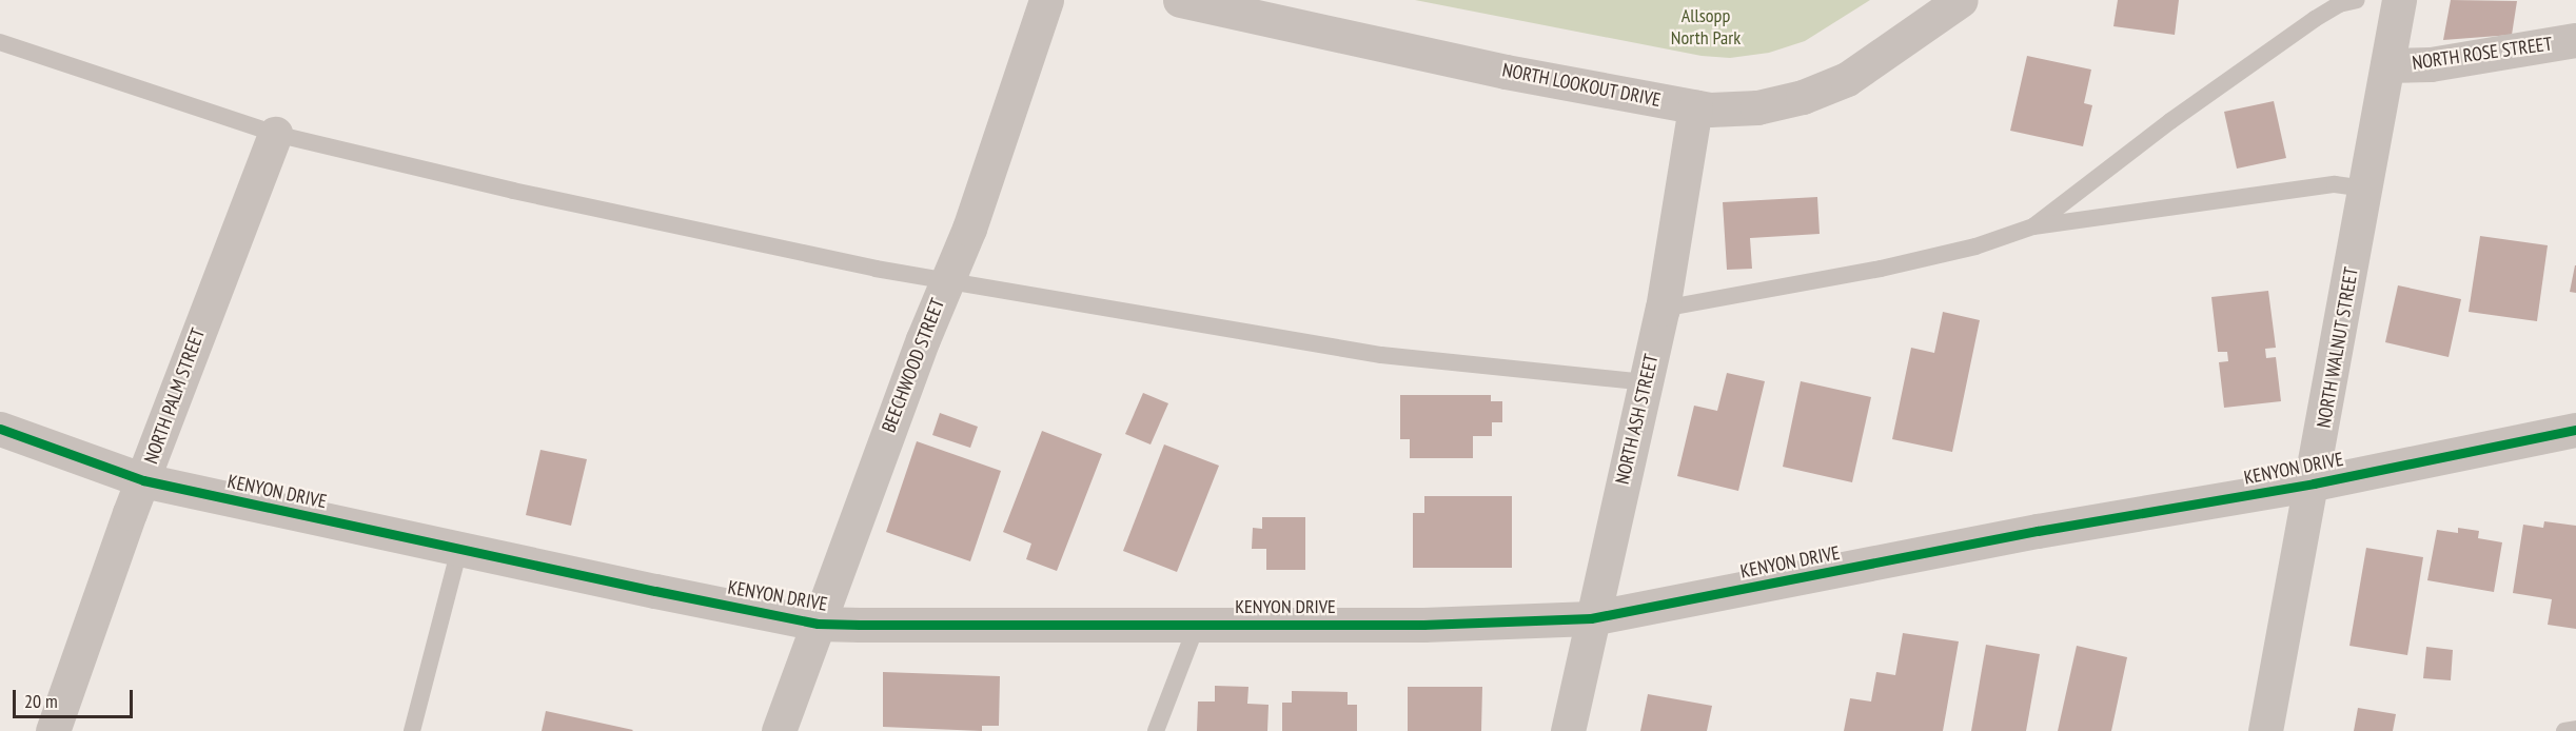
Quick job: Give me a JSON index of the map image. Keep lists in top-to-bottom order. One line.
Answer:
{"streets":{"street":["NORTH ROSE STREET","NORTH LOOKOUT DRIVE","NORTH WALNUT STREET","BEECHWOOD STREET","NORTH PALM STREET","NORTH ASH STREET","KENYON DRIVE"]},"crossings":[["NORTH ROSE STREET","NORTH WALNUT STREET"],["NORTH LOOKOUT DRIVE","NORTH ASH STREET"],["NORTH WALNUT STREET","KENYON DRIVE"],["BEECHWOOD STREET","KENYON DRIVE"],["NORTH PALM STREET","KENYON DRIVE"],["NORTH ASH STREET","KENYON DRIVE"]],"parks":["Allsopp North Park"],"scale_bar":"20 m"}
